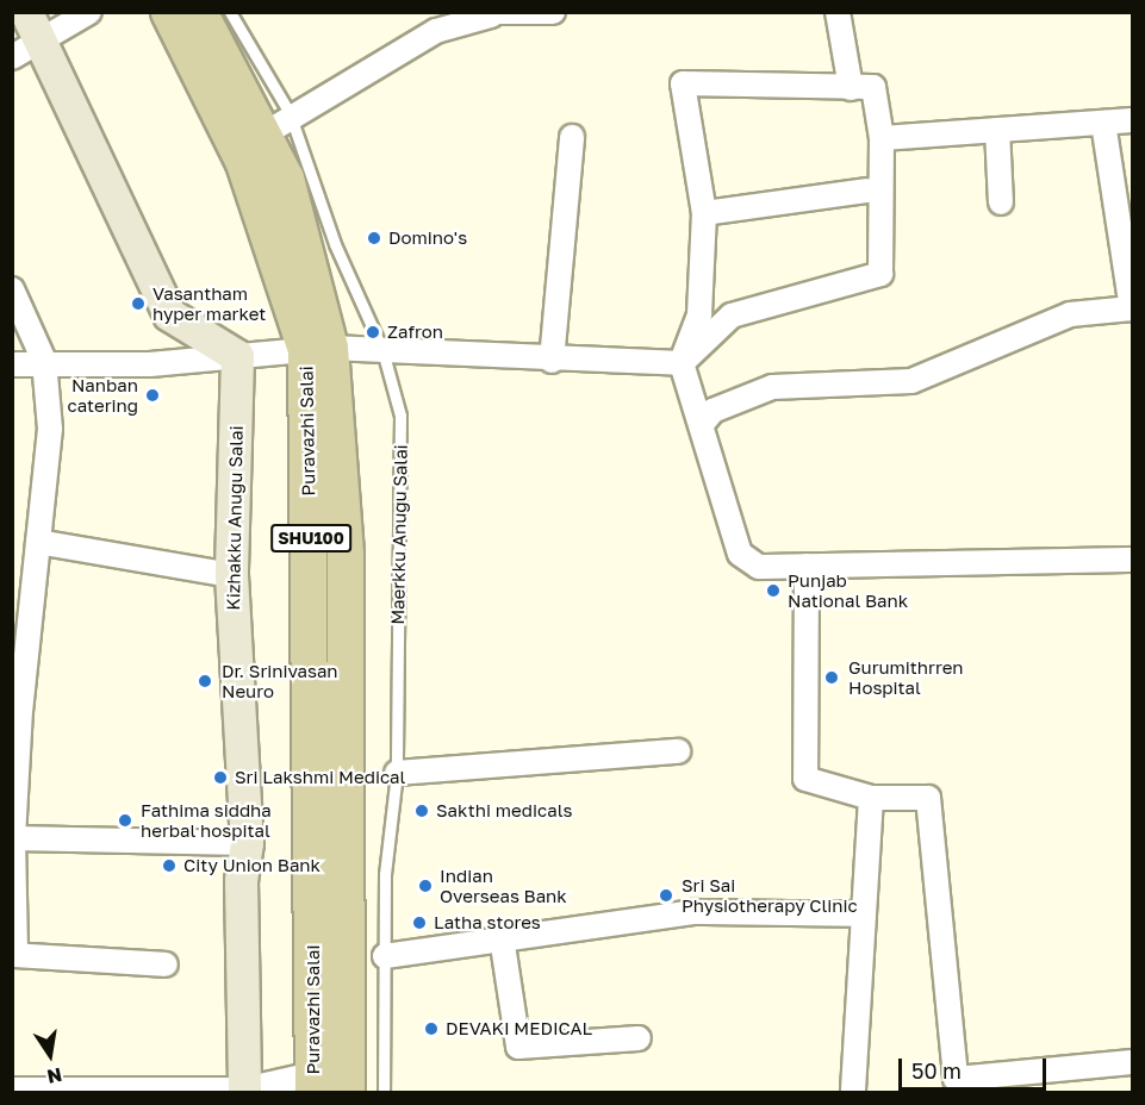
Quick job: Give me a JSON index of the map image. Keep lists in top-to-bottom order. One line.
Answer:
{"streets":{"main road":["Puravazhi Salai","SHU100"],"street":["Kizhakku Anugu Salai"],"lane":["Maerkku Anugu Salai"]},"crossings":[["Puravazhi Salai","Maerkku Anugu Salai"]],"places":["Domino's","Vasantham hyper market","Zafron","Nanban catering","Punjab National Bank","Gurumithrren Hospital","Dr. Srinivasan Neuro","Sri Lakshmi Medical","Sakthi medicals","Fathima siddha herbal hospital","City Union Bank","Indian Overseas Bank","Sri Sai Physiotherapy Clinic","Latha stores","DEVAKI MEDICAL"],"scale_bar":"50 m","north":"bottom"}
